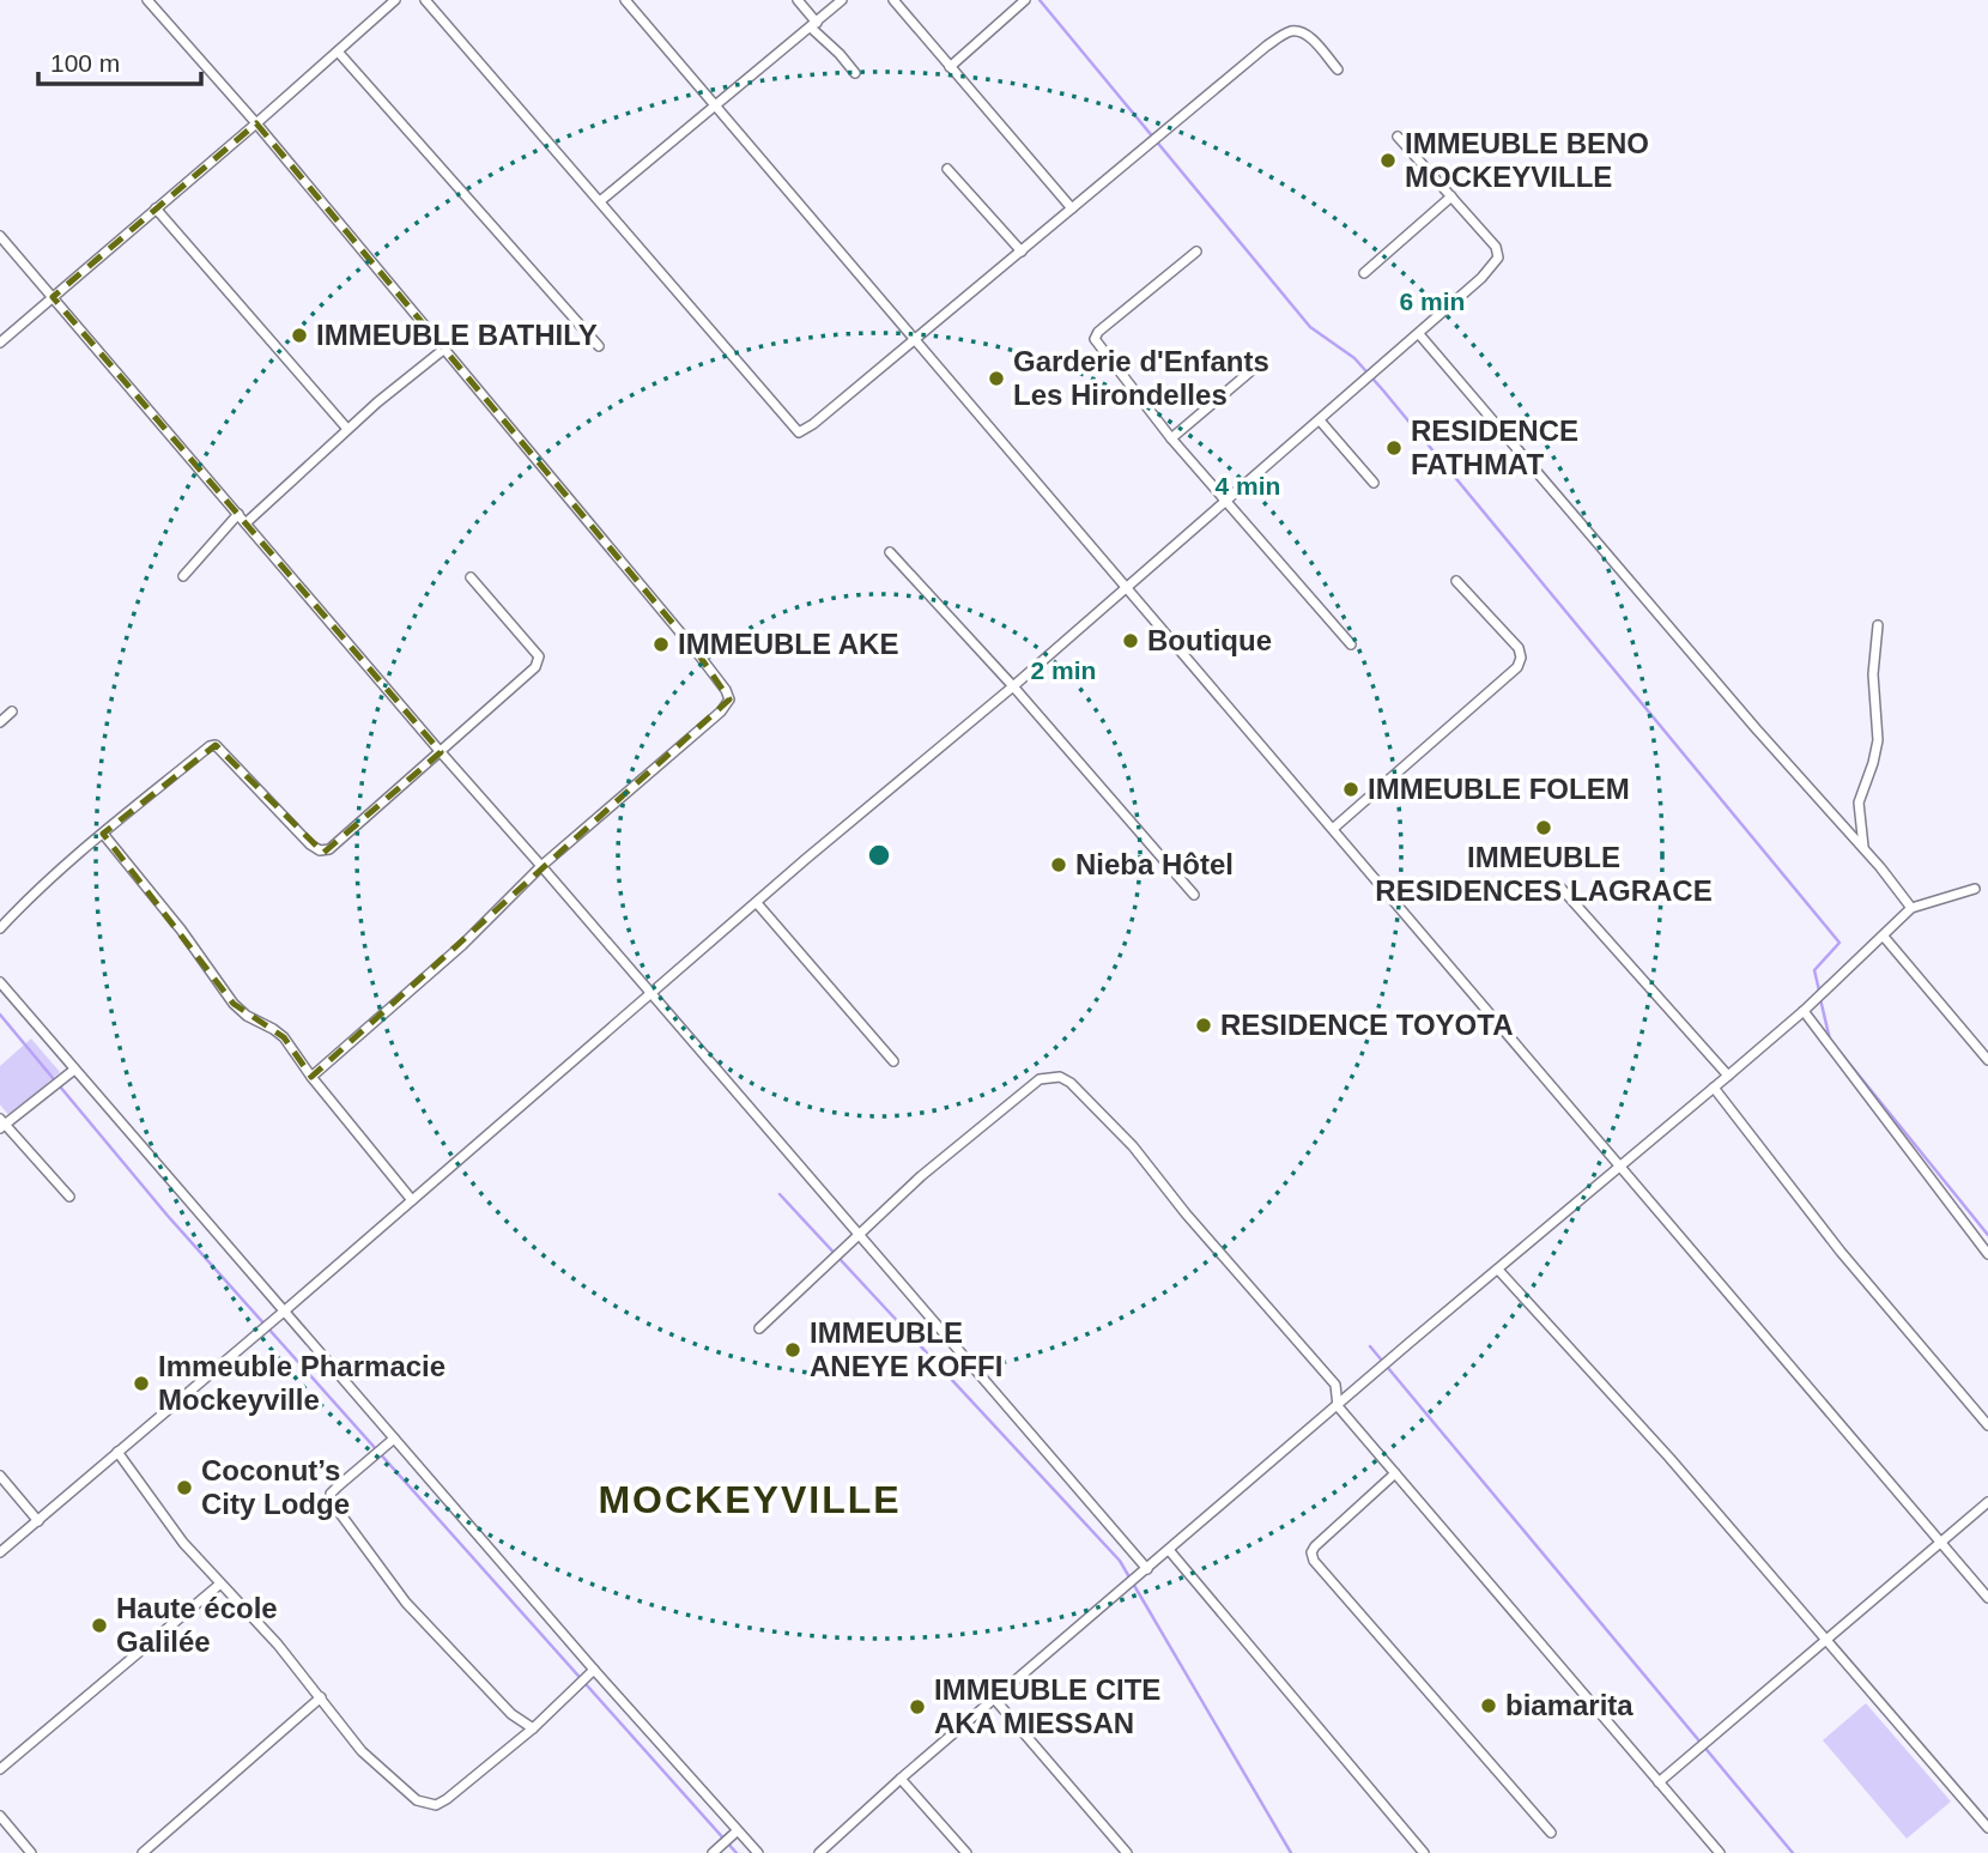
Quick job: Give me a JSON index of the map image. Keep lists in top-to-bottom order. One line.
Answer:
{"districts":["MOCKEYVILLE"],"places":["IMMEUBLE BENO MOCKEYVILLE","IMMEUBLE BATHILY","Garderie d'Enfants Les Hirondelles","RESIDENCE FATHMAT","Boutique","IMMEUBLE AKE","IMMEUBLE FOLEM","IMMEUBLE RESIDENCES LAGRACE","Nieba Hôtel","RESIDENCE TOYOTA","IMMEUBLE ANEYE KOFFI","Immeuble Pharmacie Mockeyville","Coconut’s City Lodge","Haute école Galilée","biamarita","IMMEUBLE CITE AKA MIESSAN"],"scale_bar":"100 m","rings":["6 min","4 min","2 min"]}
